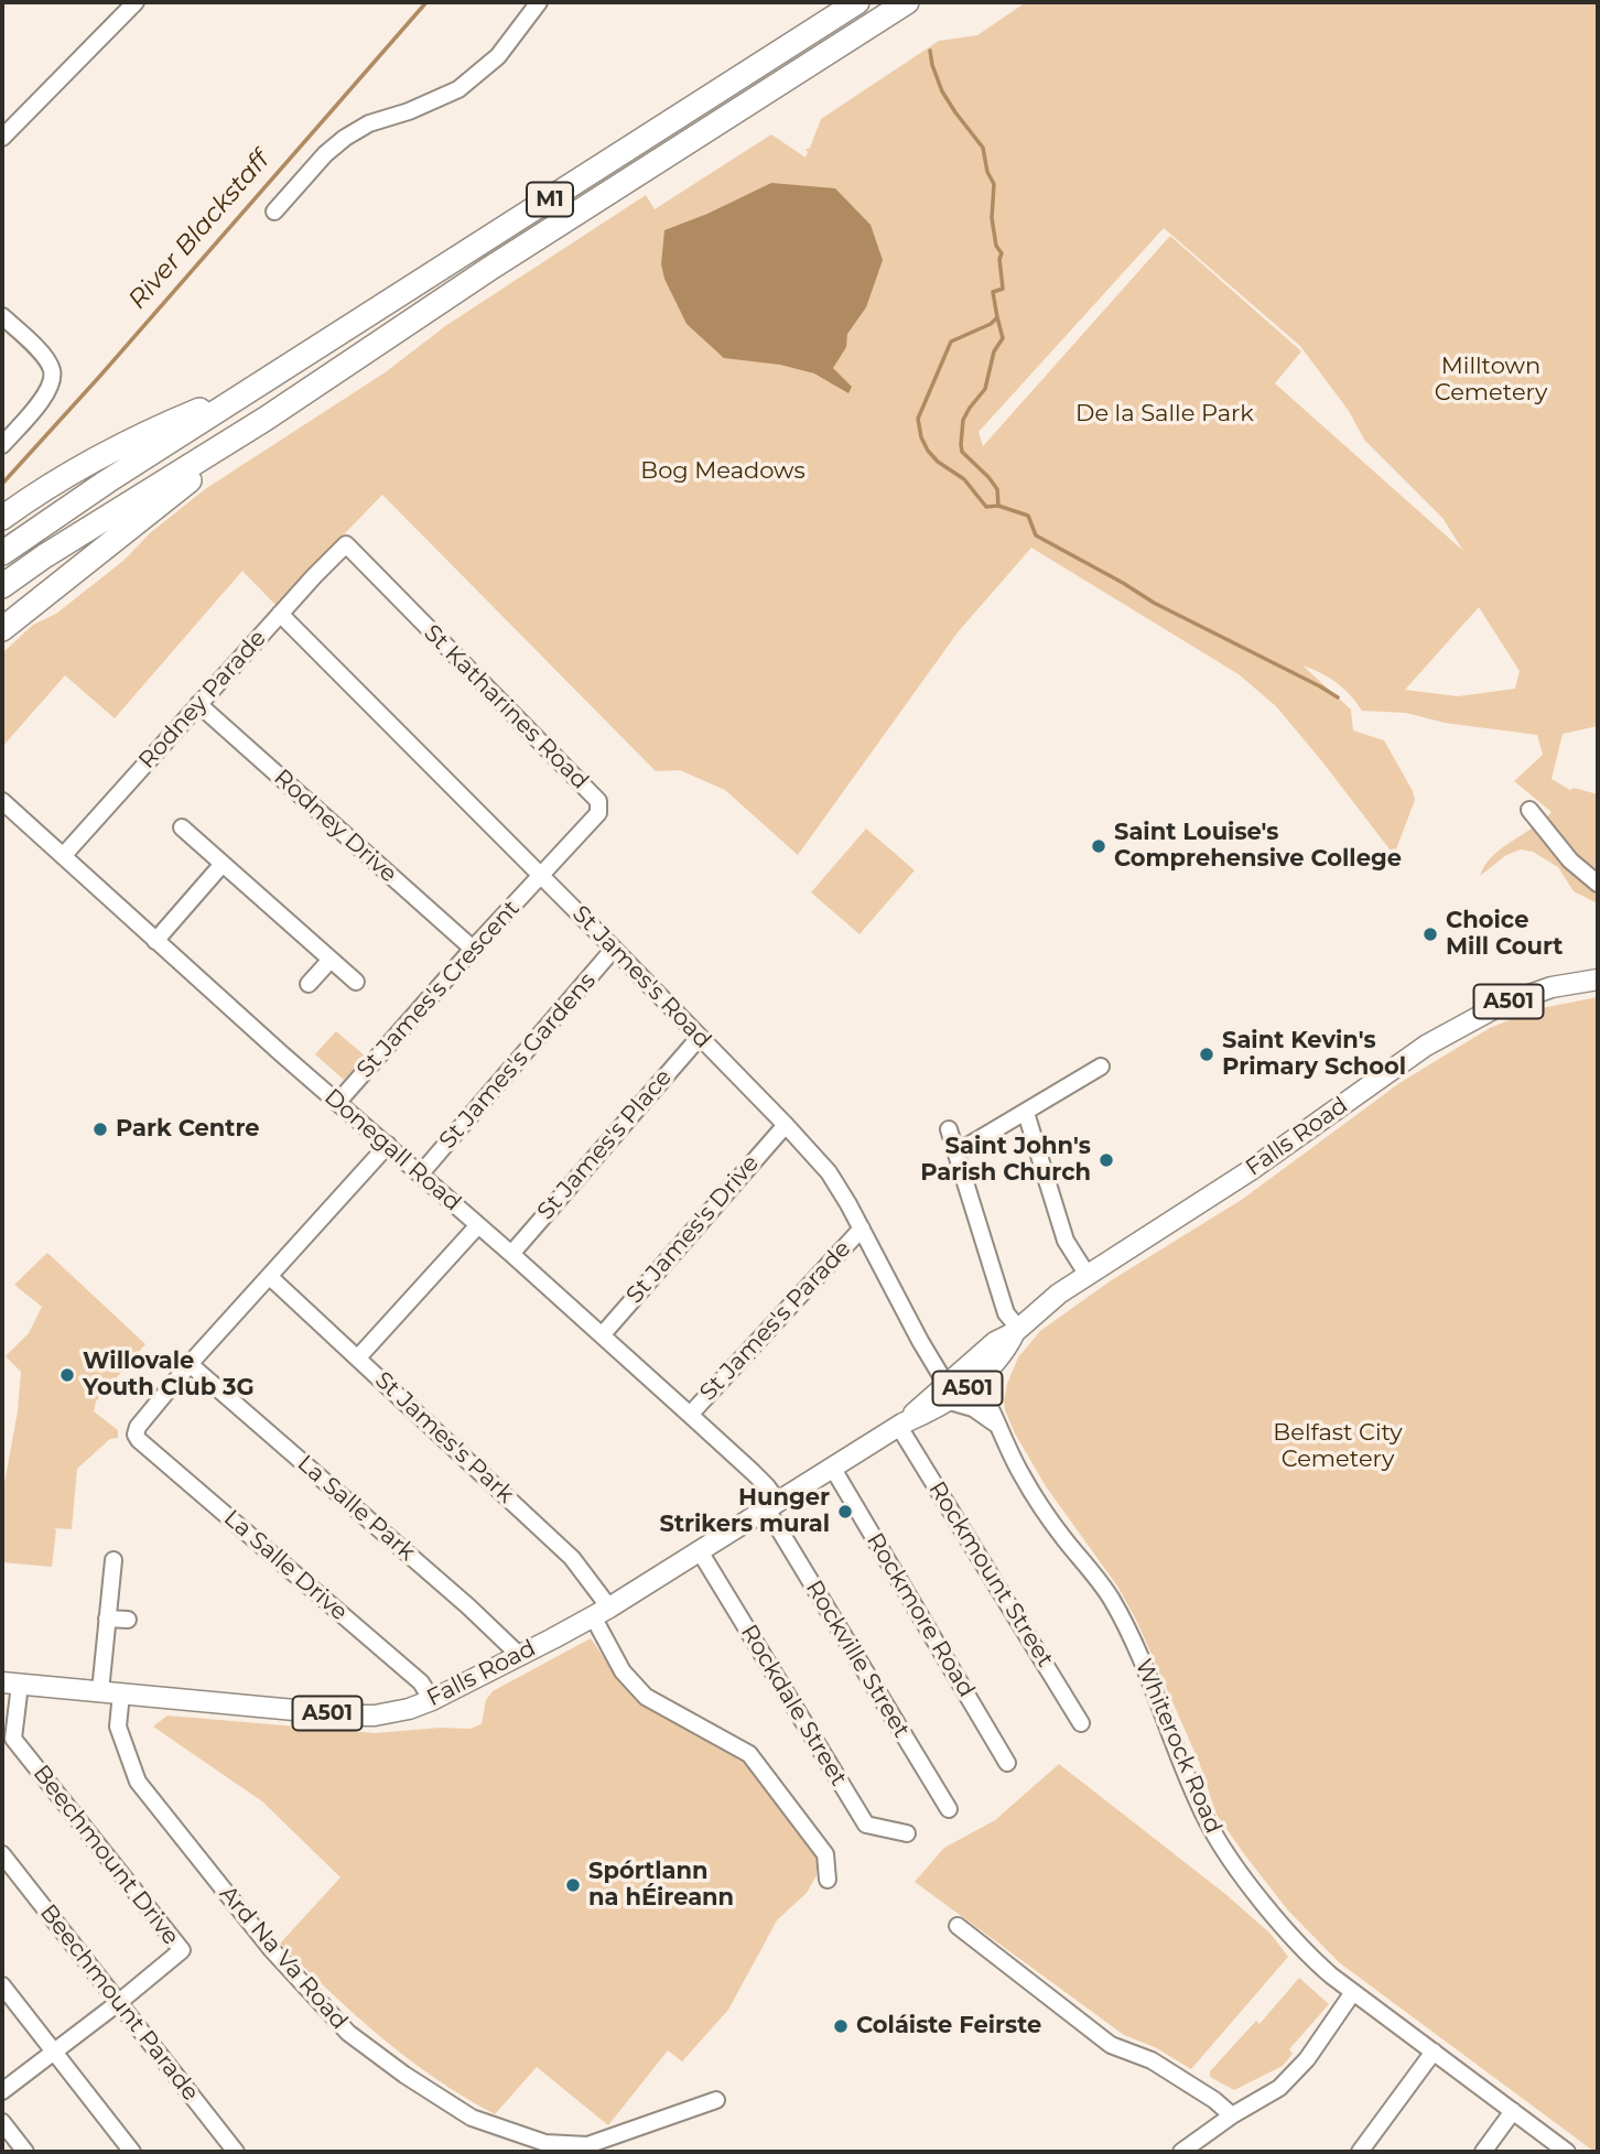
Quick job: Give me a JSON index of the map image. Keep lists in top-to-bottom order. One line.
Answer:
{"streets":{"highway":["M1"],"main road":["A501","Falls Road"],"street":["Rodney Parade","St Katharines Road","Rodney Drive","St James's Road","St James's Crescent","St James's Gardens","St James's Place","Donegall Road","St James's Drive","St James's Parade","St James's Park","La Salle Park","La Salle Drive","Rockmount Street","Rockmore Road","Rockville Street","Rockdale Street","Whiterock Road","Beechmount Drive","Ard Na Va Road","Beechmount Parade"]},"crossings":[["Rodney Parade","St Katharines Road"],["Rodney Parade","Rodney Drive"],["Rodney Parade","St James's Road"],["Rodney Parade","Donegall Road"],["St Katharines Road","St James's Road"],["St Katharines Road","St James's Crescent"],["Rodney Drive","St James's Crescent"],["St James's Road","St James's Crescent"],["St James's Road","St James's Gardens"],["St James's Road","Falls Road"],["St James's Road","St James's Place"],["St James's Road","St James's Drive"],["St James's Road","St James's Parade"],["St James's Crescent","Donegall Road"],["St James's Gardens","Donegall Road"],["Falls Road","Donegall Road"],["Falls Road","St James's Park"],["Falls Road","La Salle Park"],["Falls Road","La Salle Drive"],["Falls Road","Rockmount Street"],["Falls Road","Rockmore Road"],["Falls Road","Rockville Street"],["Falls Road","Rockdale Street"],["Falls Road","Whiterock Road"],["Falls Road","Beechmount Drive"],["Falls Road","Ard Na Va Road"],["St James's Place","Donegall Road"],["Donegall Road","St James's Drive"],["Donegall Road","St James's Parade"],["Donegall Road","Rockville Street"],["La Salle Park","La Salle Drive"],["Beechmount Drive","Beechmount Parade"]],"water":["River Blackstaff"],"parks":["Milltown Cemetery","De la Salle Park","Bog Meadows","Belfast City Cemetery"],"places":["Saint Louise's Comprehensive College","Choice Mill Court","Saint Kevin's Primary School","Park Centre","Saint John's Parish Church","Willovale Youth Club 3G","Hunger Strikers mural","Spórtlann na hÉireann","Coláiste Feirste"]}
